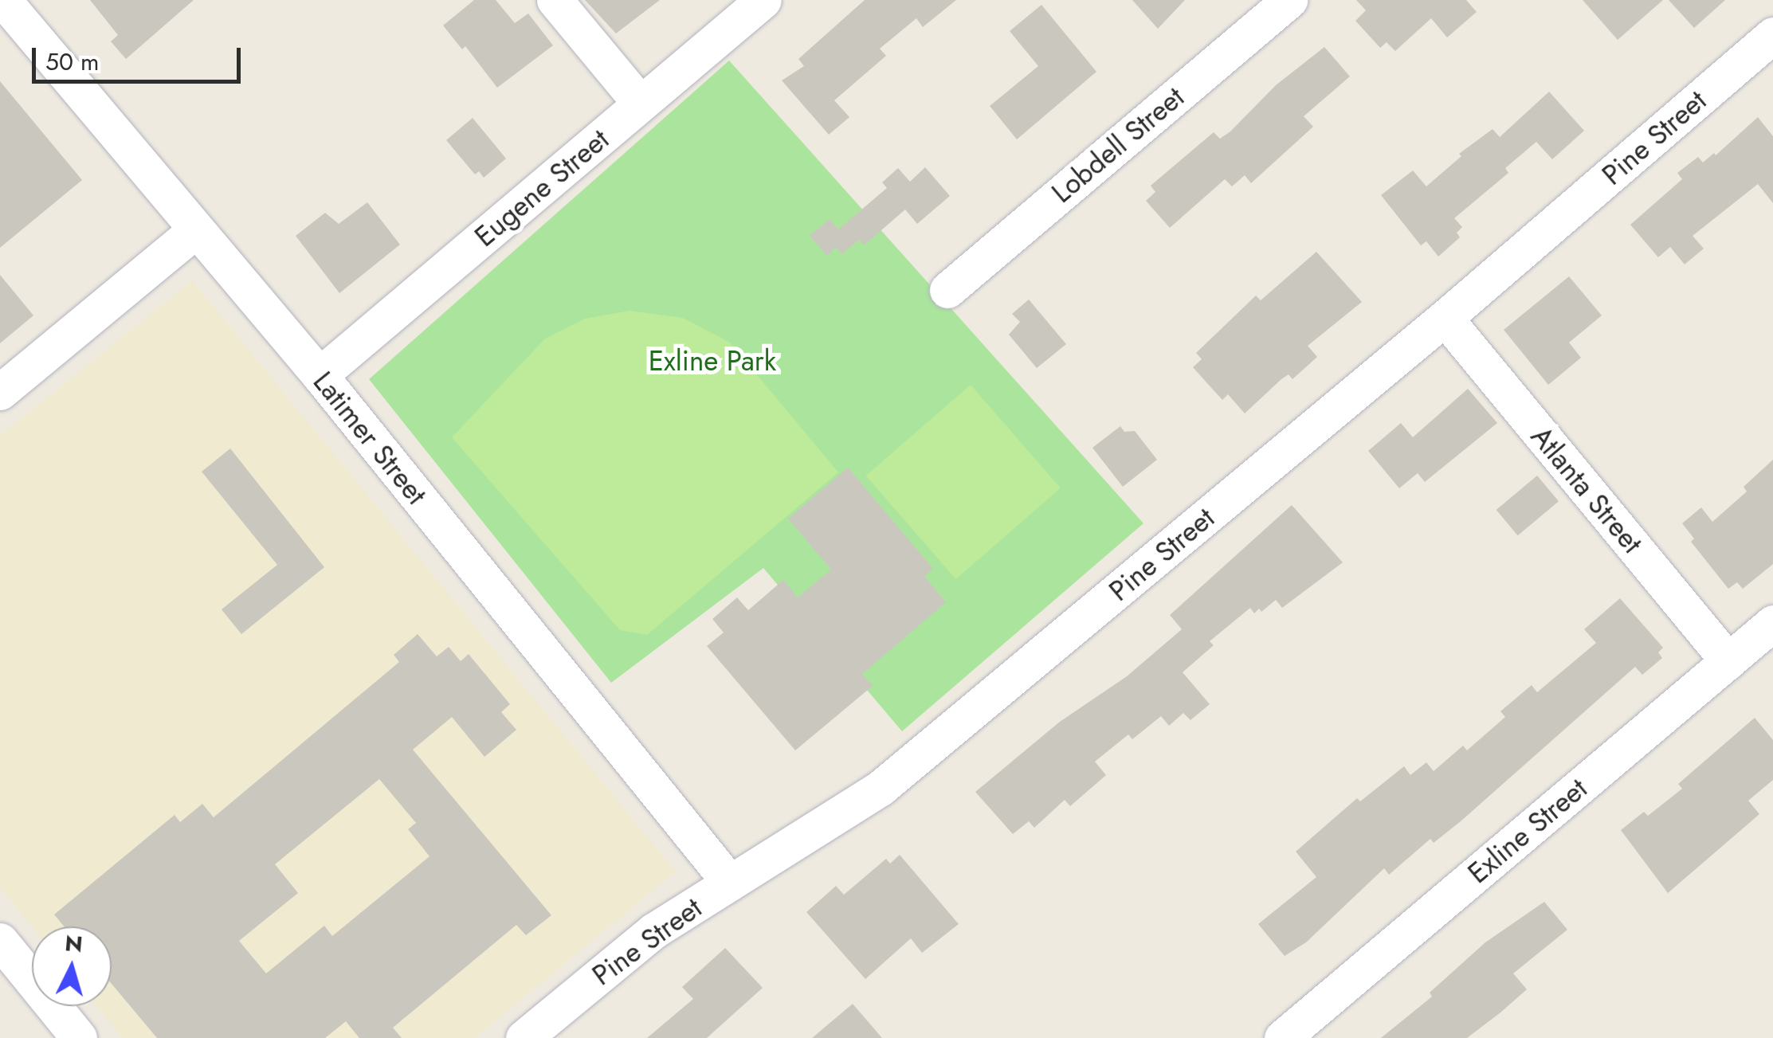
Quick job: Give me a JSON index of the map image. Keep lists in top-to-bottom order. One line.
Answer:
{"streets":{"street":["Pine Street","Lobdell Street","Eugene Street","Latimer Street","Atlanta Street","Exline Street"]},"crossings":[["Pine Street","Latimer Street"],["Pine Street","Atlanta Street"],["Eugene Street","Latimer Street"],["Atlanta Street","Exline Street"]],"parks":["Exline Park"],"scale_bar":"50 m","north":"top"}
